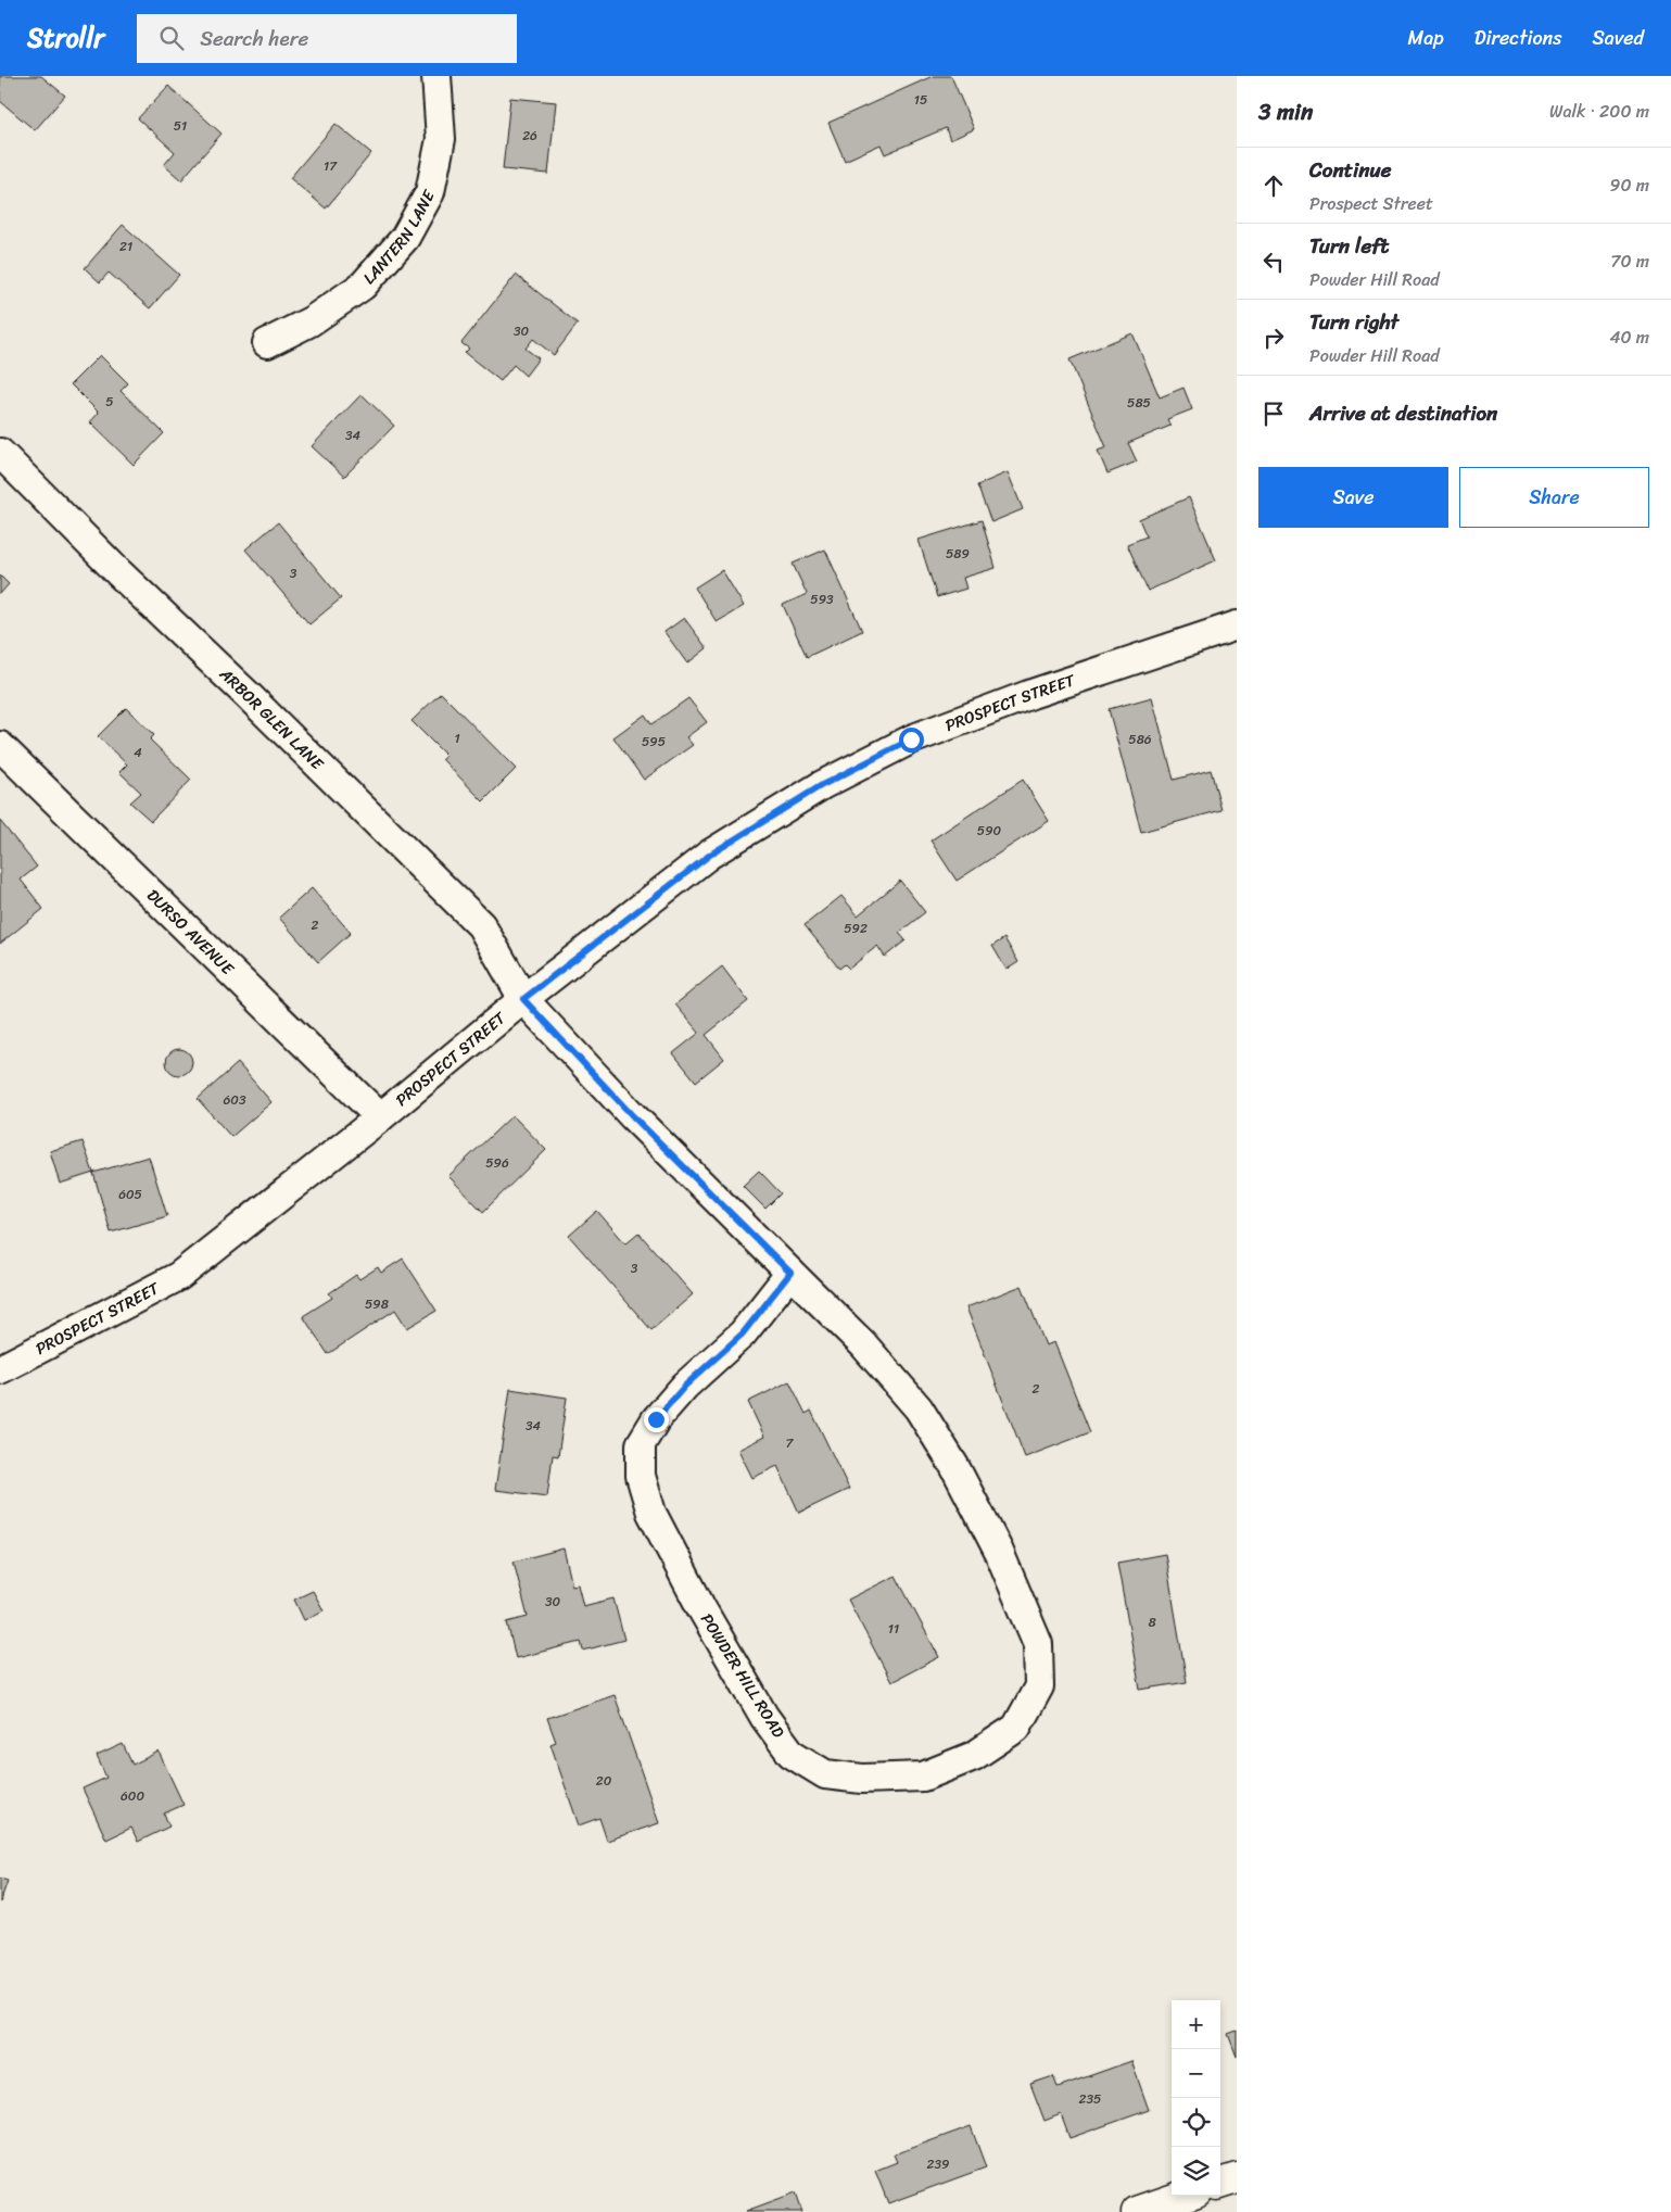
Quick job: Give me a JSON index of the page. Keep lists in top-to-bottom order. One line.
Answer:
{"streets":{"street":["LANTERN LANE","PROSPECT STREET","ARBOR GLEN LANE","DURSO AVENUE","POWDER HILL ROAD"]},"crossings":[["PROSPECT STREET","ARBOR GLEN LANE"],["PROSPECT STREET","DURSO AVENUE"],["PROSPECT STREET","POWDER HILL ROAD"],["ARBOR GLEN LANE","POWDER HILL ROAD"]],"house_numbers":["15","51","26","17","21","30","5","585","34","589","3","593","1","586","595","4","590","2","592","603","596","605","3","598","2","34","7","30","8","11","20","600","235","239"],"page":{"header":"Strollr","search":"Search here","nav":["Map","Directions","Saved"],"heading":["3 min","Walk · 200 m"],"list":[["Continue","Prospect Street","90 m"],["Turn left","Powder Hill Road","70 m"],["Turn right","Powder Hill Road","40 m"],"Arrive at destination"],"buttons":["Save","Share"],"map_buttons":["+","−"]}}
